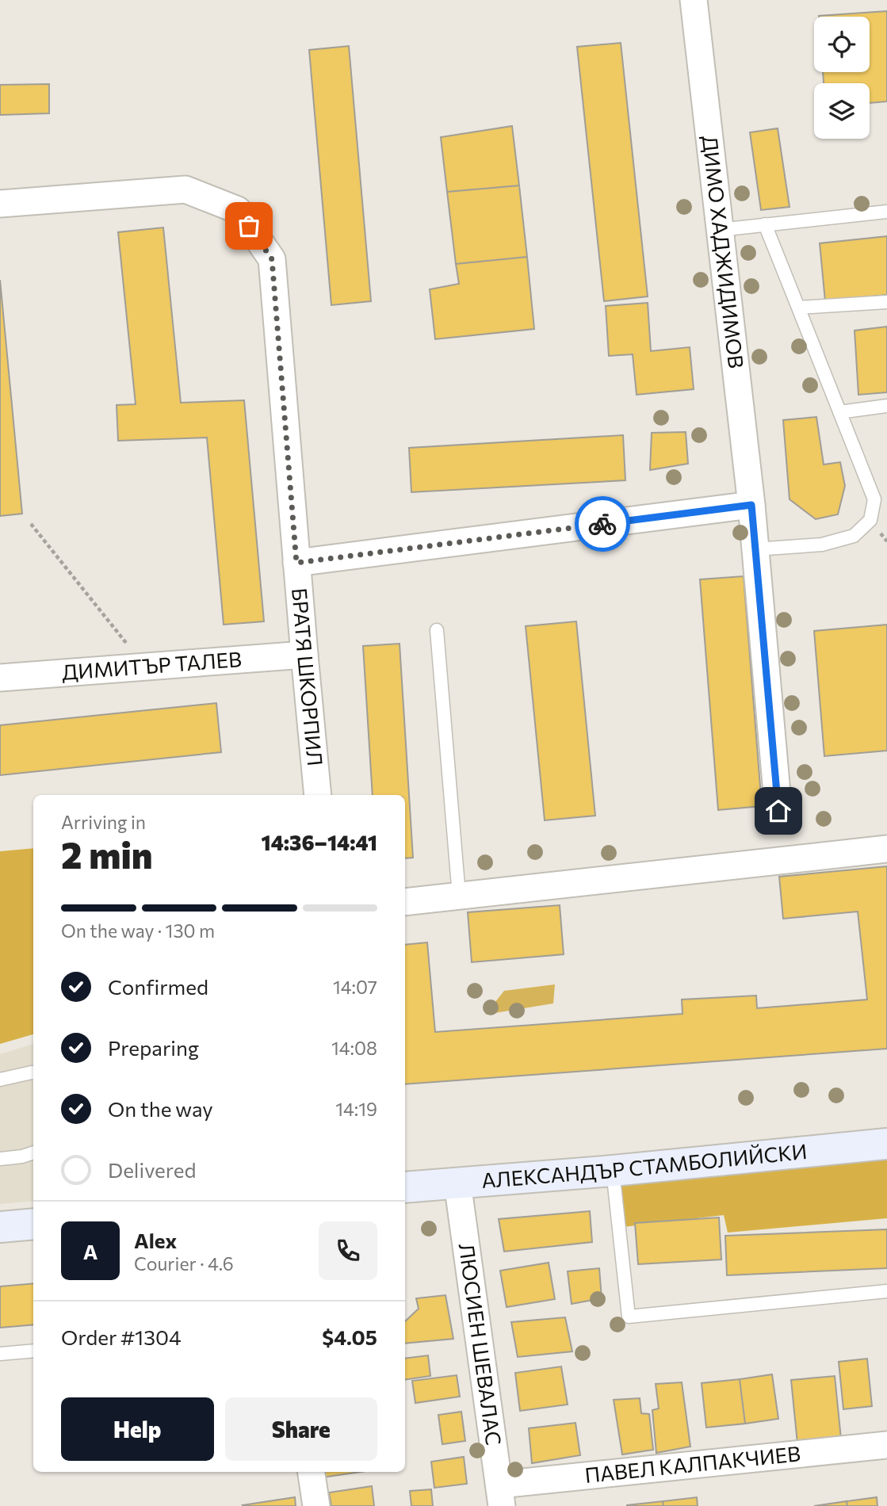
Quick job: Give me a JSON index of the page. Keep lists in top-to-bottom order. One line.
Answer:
{"streets":{"street":["ДИМО ХАДЖИДИМОВ","ДИМИТЪР ТАЛЕВ","БРАТЯ ШКОРПИЛ","АЛЕКСАНДЪР СТАМБОЛИЙСКИ","ЛЮСИЕН ШЕВАЛАС","ПАВЕЛ КАЛПАКЧИЕВ"]},"crossings":[["ДИМИТЪР ТАЛЕВ","БРАТЯ ШКОРПИЛ"],["АЛЕКСАНДЪР СТАМБОЛИЙСКИ","ЛЮСИЕН ШЕВАЛАС"],["ЛЮСИЕН ШЕВАЛАС","ПАВЕЛ КАЛПАКЧИЕВ"]],"page":{"heading":["2 min","Arriving in","14:36–14:41"],"panel":["Alex","Courier · 4.6","Order #1304","$4.05"],"bar":"On the way · 130 m","list":[["Confirmed","14:07"],["Preparing","14:08"],["On the way","14:19"],"Delivered"],"round":"A","buttons":["Help","Share"]}}
